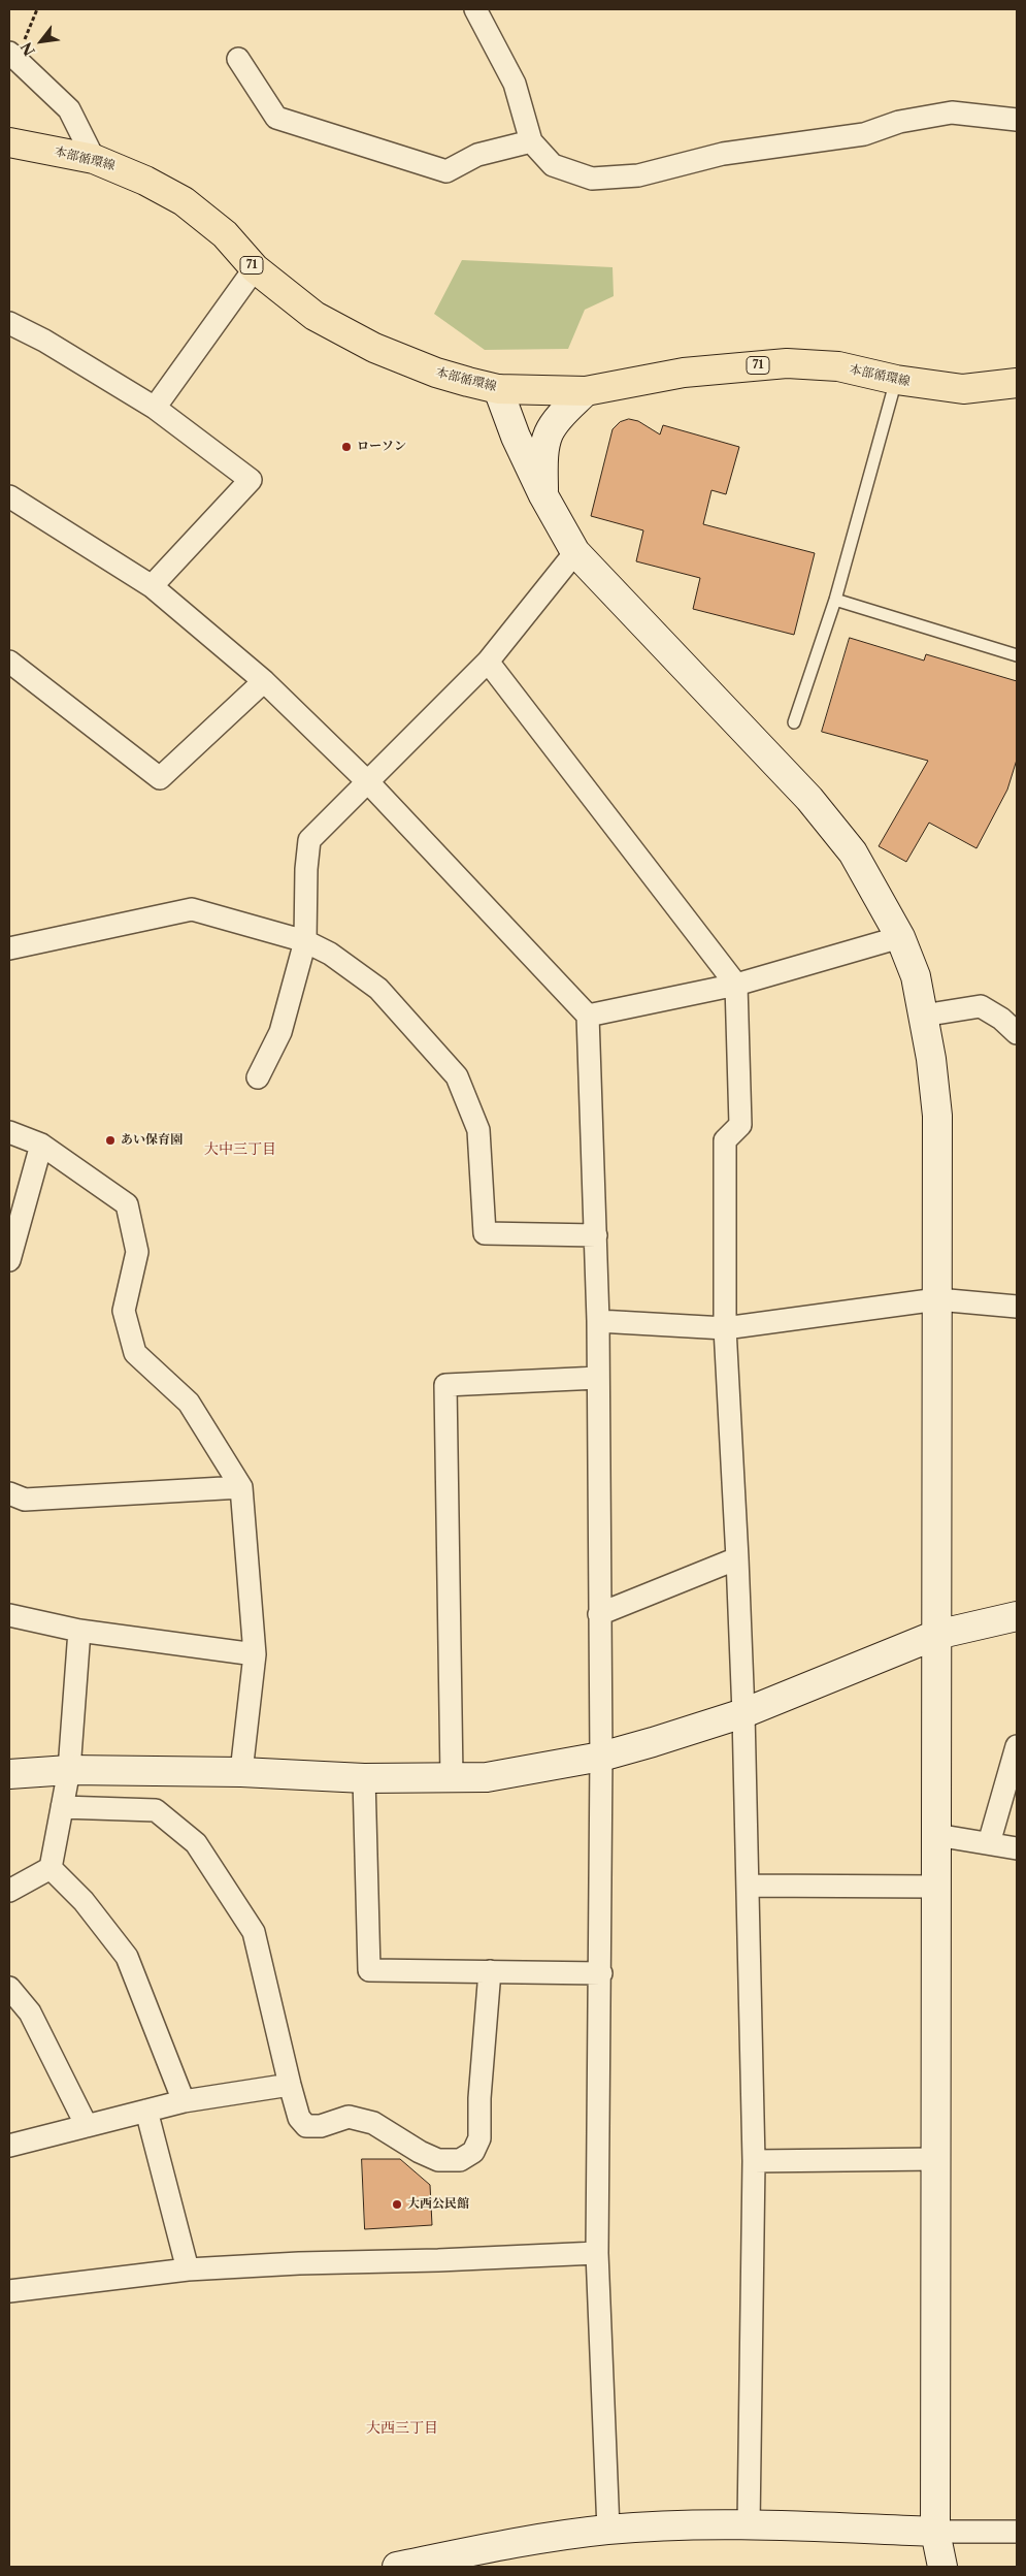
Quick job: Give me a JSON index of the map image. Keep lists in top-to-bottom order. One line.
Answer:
{"streets":{"main road":["本部循環線","71"]},"districts":["大中三丁目","大西三丁目"],"places":["ローソン","あい保育園","大西公民館"],"north":"bottom left"}
